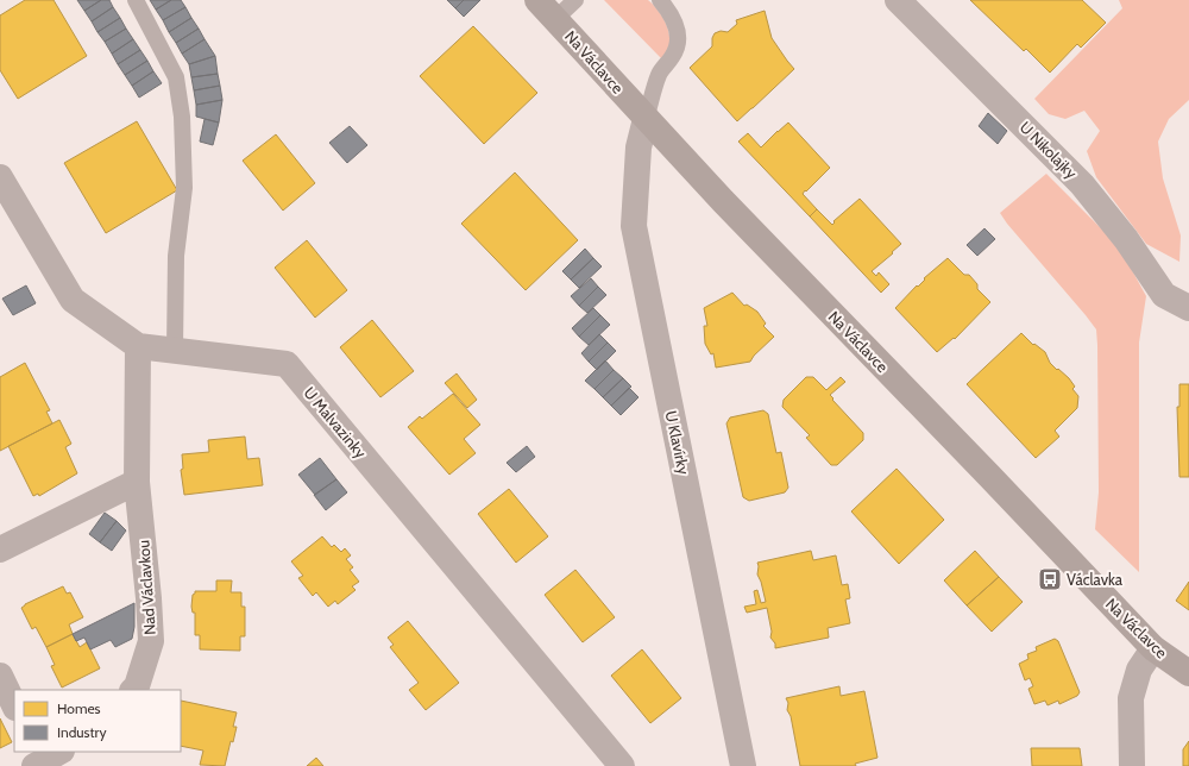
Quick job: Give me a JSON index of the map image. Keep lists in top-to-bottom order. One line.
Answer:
{"streets":{"street":["Na Václavce","U Nikolajky","U Malvazinky","U Klavírky","Nad Václavkou"]},"crossings":[["Na Václavce","U Klavírky"],["U Malvazinky","Nad Václavkou"]],"places":{"bus stop":["Václavka"]},"legend":["Homes","Industry"]}
